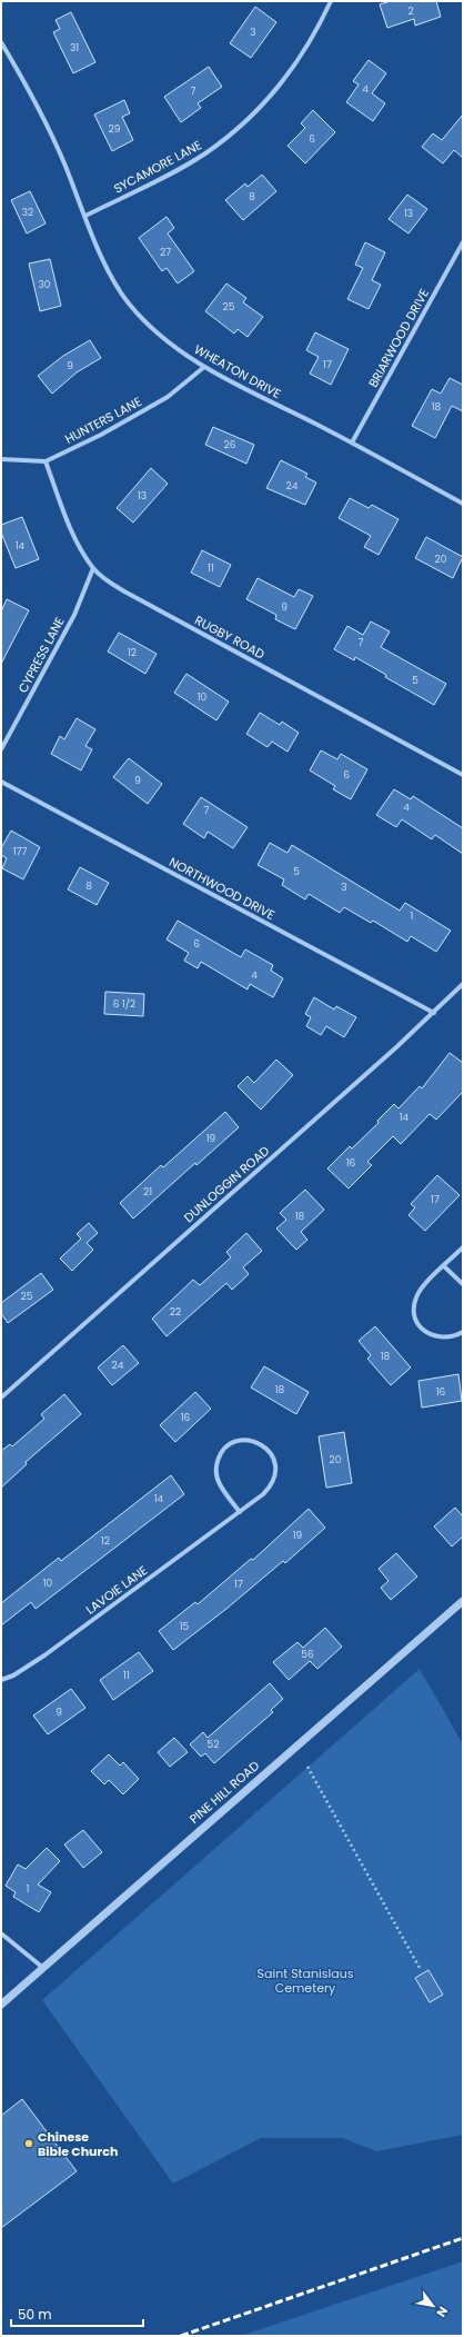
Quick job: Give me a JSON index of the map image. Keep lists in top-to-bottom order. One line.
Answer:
{"streets":{"street":["SYCAMORE LANE","BRIARWOOD DRIVE","WHEATON DRIVE","HUNTERS LANE","RUGBY ROAD","CYPRESS LANE","NORTHWOOD DRIVE","DUNLOGGIN ROAD","LAVOIE LANE","PINE HILL ROAD"]},"crossings":[["SYCAMORE LANE","WHEATON DRIVE"],["BRIARWOOD DRIVE","WHEATON DRIVE"],["WHEATON DRIVE","HUNTERS LANE"],["HUNTERS LANE","RUGBY ROAD"],["RUGBY ROAD","CYPRESS LANE"],["NORTHWOOD DRIVE","DUNLOGGIN ROAD"]],"parks":["Saint Stanislaus Cemetery"],"places":["Chinese Bible Church"],"house_numbers":["2","3","31","4","7","29","6","8","32","13","27","30","25","17","9","18","26","24","13","14","20","11","9","7","12","5","10","6","9","4","7","177","5","8","3","1","6","4","6 1/2","14","19","16","21","17","18","25","22","18","24","18","16","16","20","14","19","12","10","17","15","56","11","9","52","1"],"scale_bar":"50 m","north":"bottom right"}
